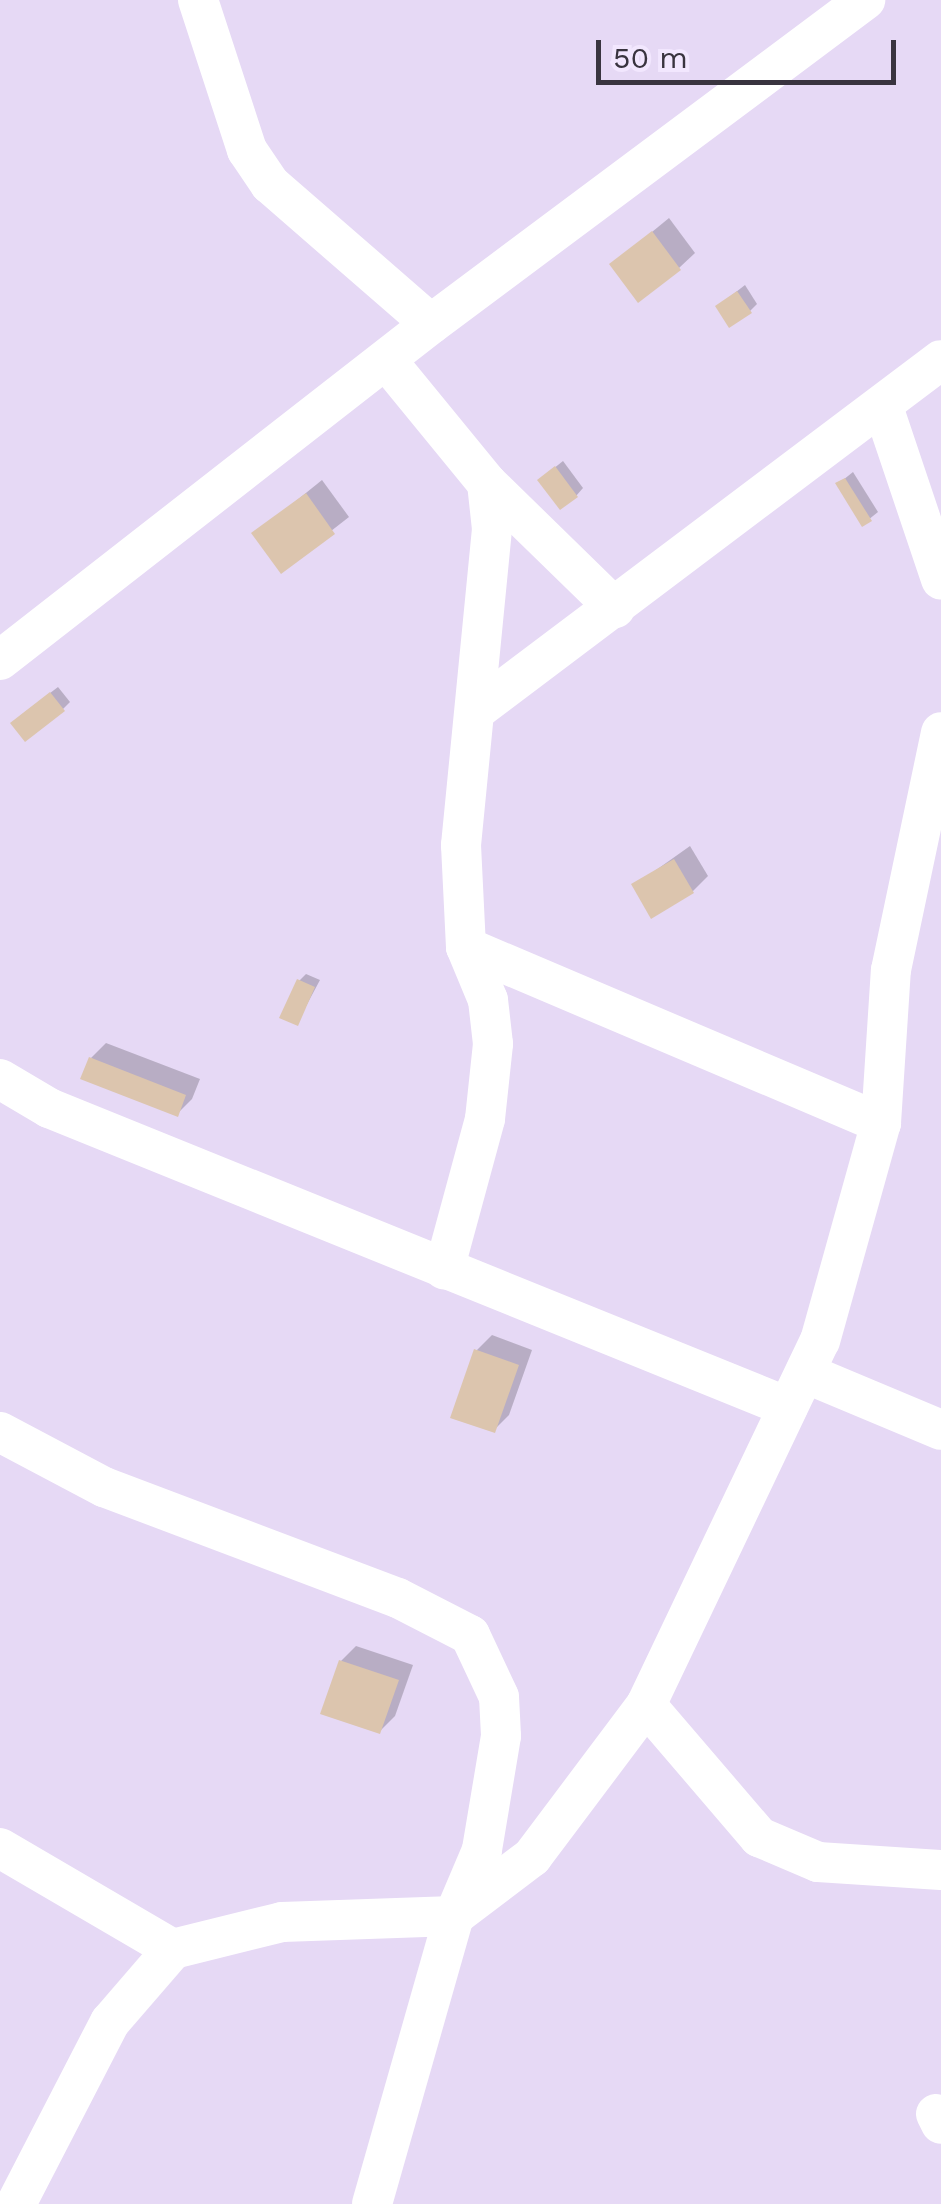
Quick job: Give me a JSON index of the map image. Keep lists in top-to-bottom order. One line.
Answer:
{"scale_bar":"50 m"}
